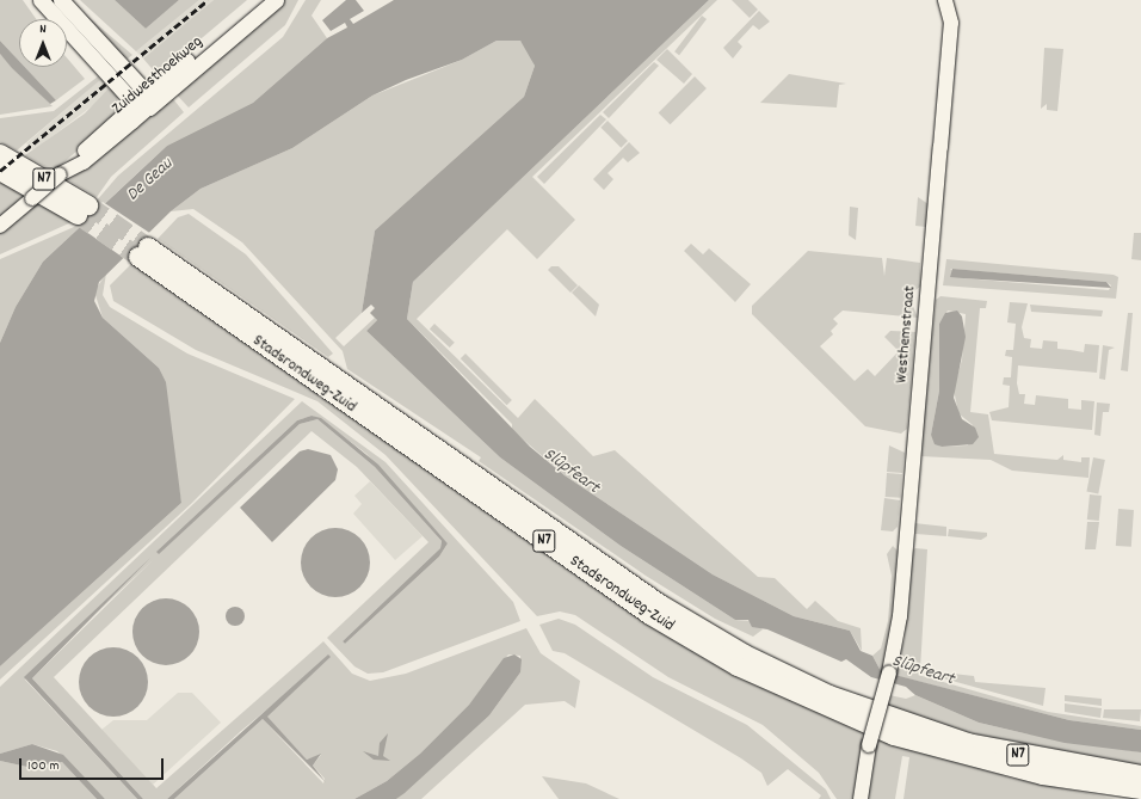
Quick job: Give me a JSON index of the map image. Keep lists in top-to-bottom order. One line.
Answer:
{"streets":{"highway":["N7","Stadsrondweg-Zuid"],"main road":["Zuidwesthoekweg"],"street":["Westhemstraat"]},"water":["De Geau","Slûpfeart"],"scale_bar":"100 m","north":"top"}
